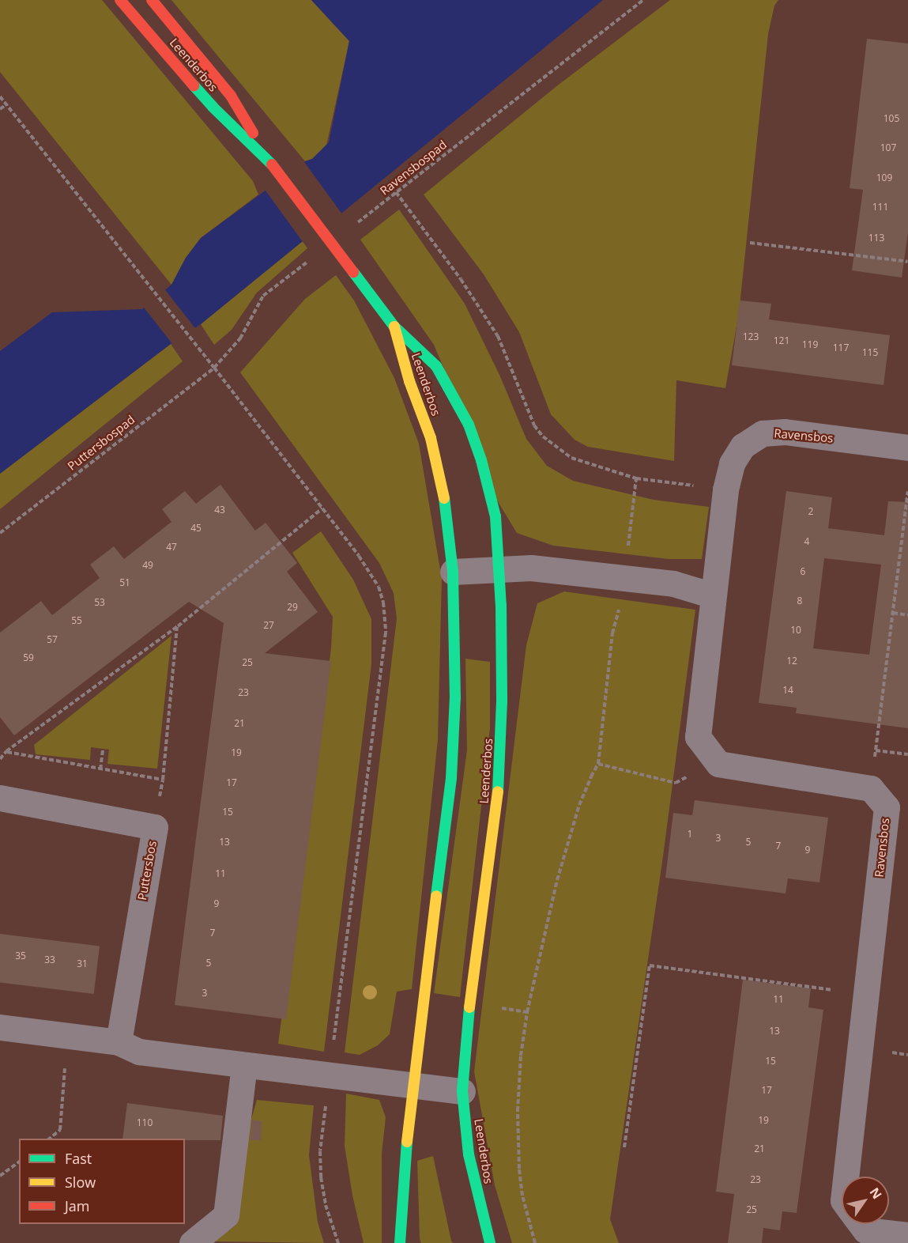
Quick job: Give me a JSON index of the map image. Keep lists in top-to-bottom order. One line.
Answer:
{"streets":{"main road":["Leenderbos"],"street":["Ravensbos","Puttersbos"],"path":["Ravensbospad","Puttersbospad"]},"house_numbers":["105","107","109","111","113","123","121","119","117","115","43","2","45","4","47","49","6","51","8","53","29","55","27","10","57","59","12","25","14","23","21","19","17","15","1","3","13","5","7","9","11","9","7","35","33","5","31","3","11","13","15","17","19","110","21","23","25"],"legend":["Fast","Slow","Jam"],"north":"top right"}
